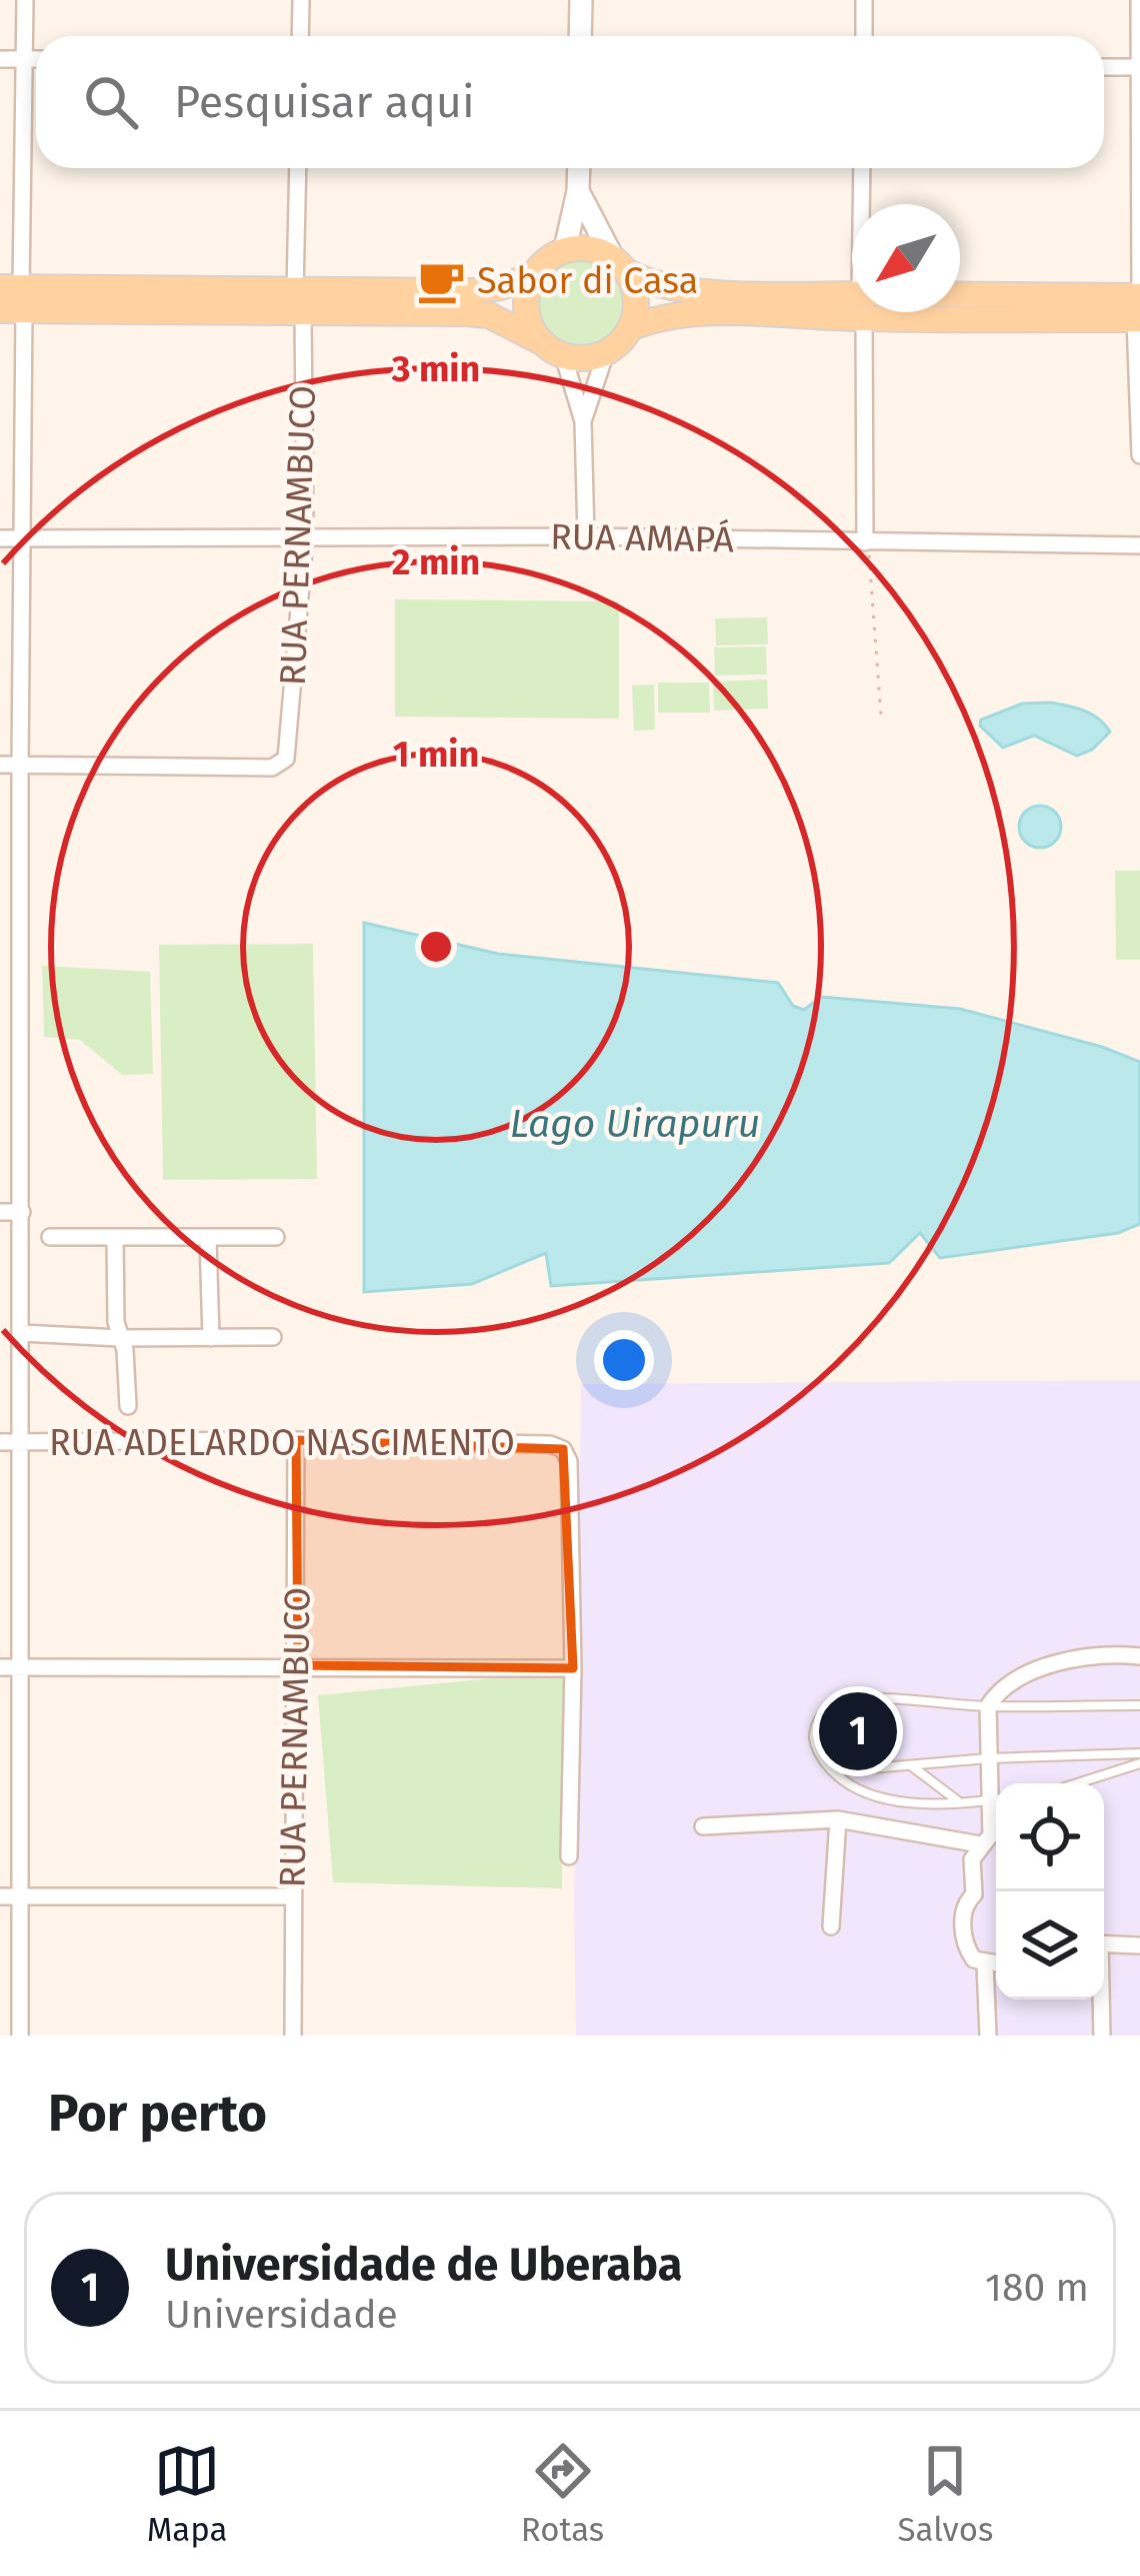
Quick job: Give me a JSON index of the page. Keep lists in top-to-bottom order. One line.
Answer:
{"streets":{"street":["RUA PERNAMBUCO","RUA AMAPÁ","RUA ADELARDO NASCIMENTO"]},"crossings":[["RUA PERNAMBUCO","RUA AMAPÁ"],["RUA PERNAMBUCO","RUA ADELARDO NASCIMENTO"]],"water":["Lago Uirapuru"],"places":{"cafe":["Sabor di Casa"]},"north":"bottom left","page":{"search":"Pesquisar aqui","pins":"1","heading":"Por perto","list":[{"mark":"1","name":"Universidade de Uberaba","note":"Universidade","value":"180 m"}],"nav":["Mapa","Rotas","Salvos"]},"rings":["3 min","2 min","1 min"]}
